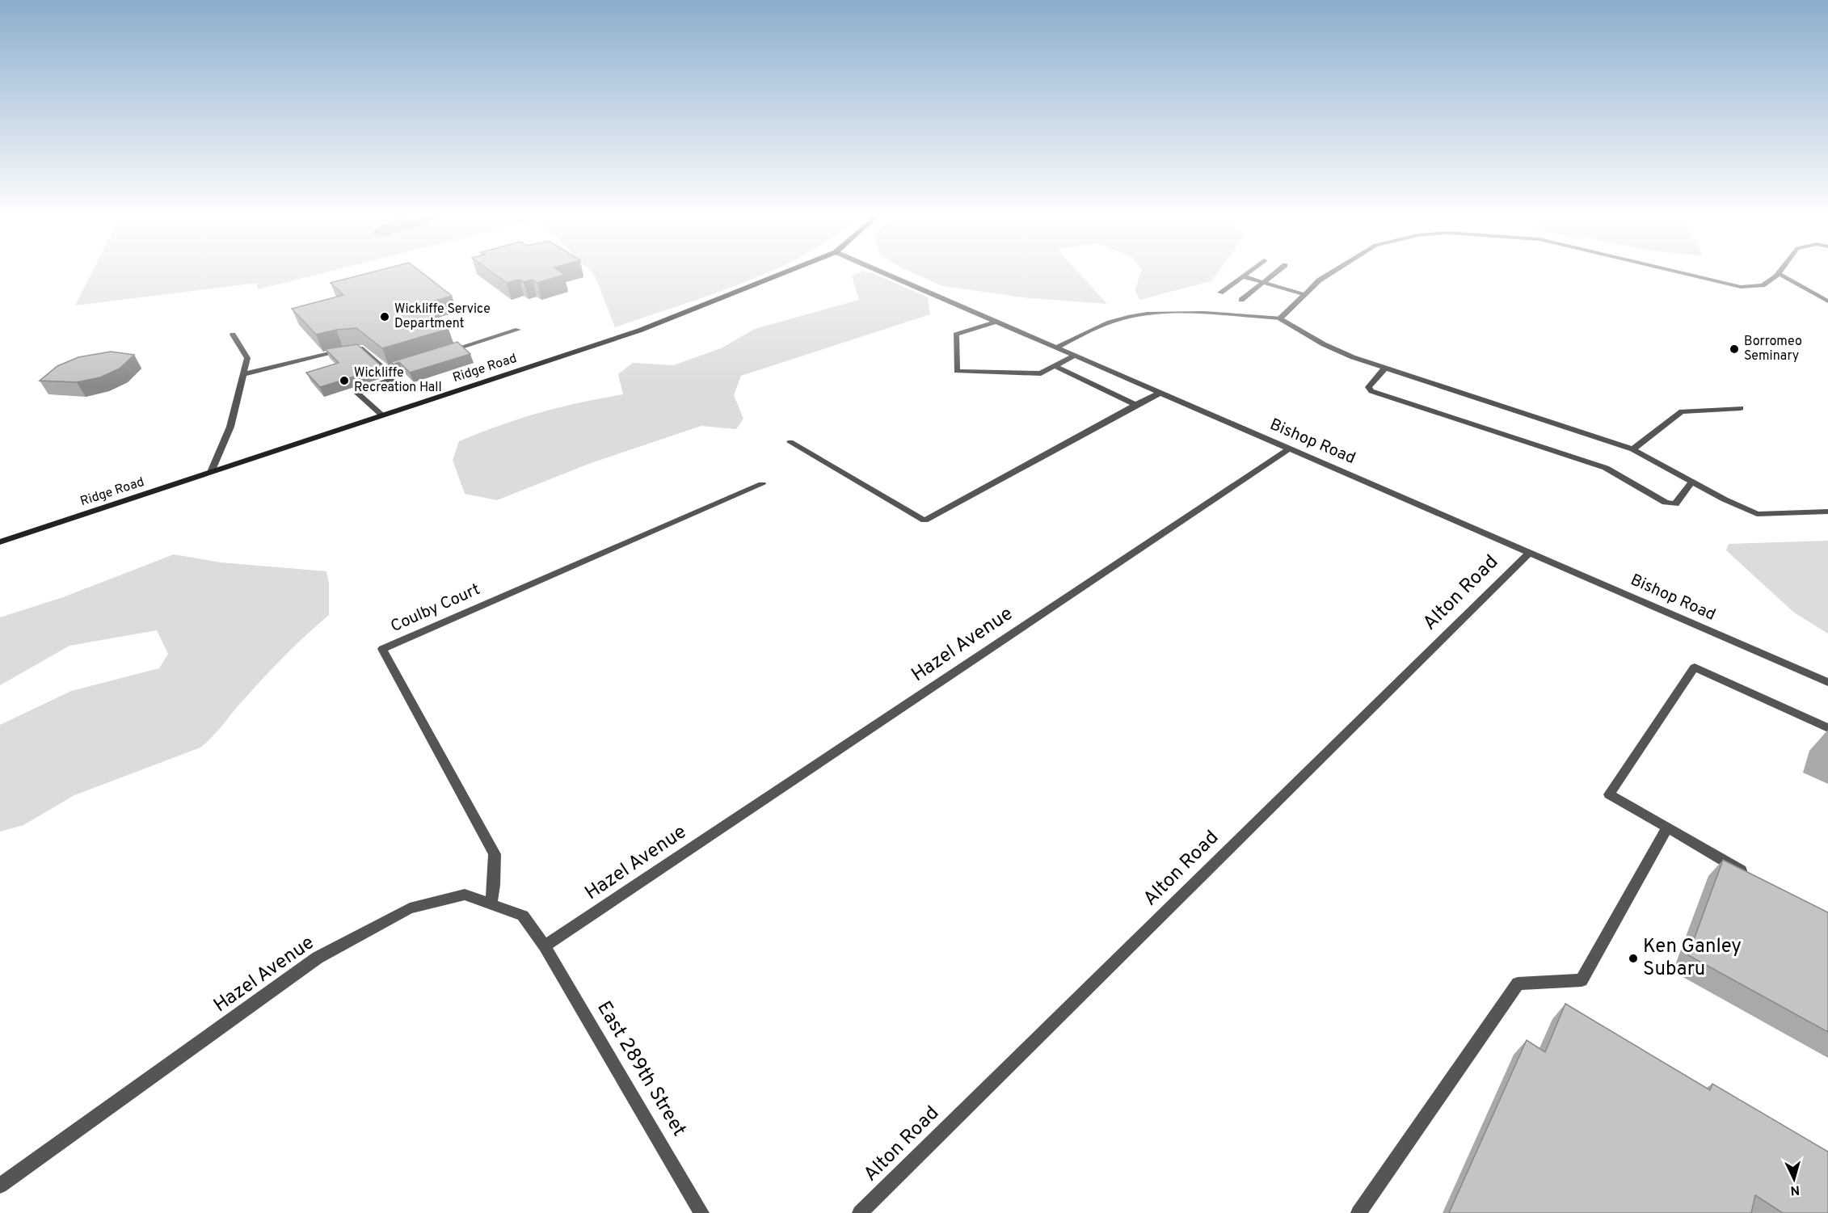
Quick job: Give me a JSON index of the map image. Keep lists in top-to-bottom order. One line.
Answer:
{"streets":{"main road":["Ridge Road"],"street":["Bishop Road","Alton Road","Coulby Court","Hazel Avenue","East 289th Street"]},"crossings":[["Bishop Road","Alton Road"],["Bishop Road","Hazel Avenue"],["Coulby Court","Hazel Avenue"],["Hazel Avenue","East 289th Street"]],"places":["Wickliffe Service Department","Borromeo Seminary","Wickliffe Recreation Hall","Ken Ganley Subaru"],"north":"bottom"}
